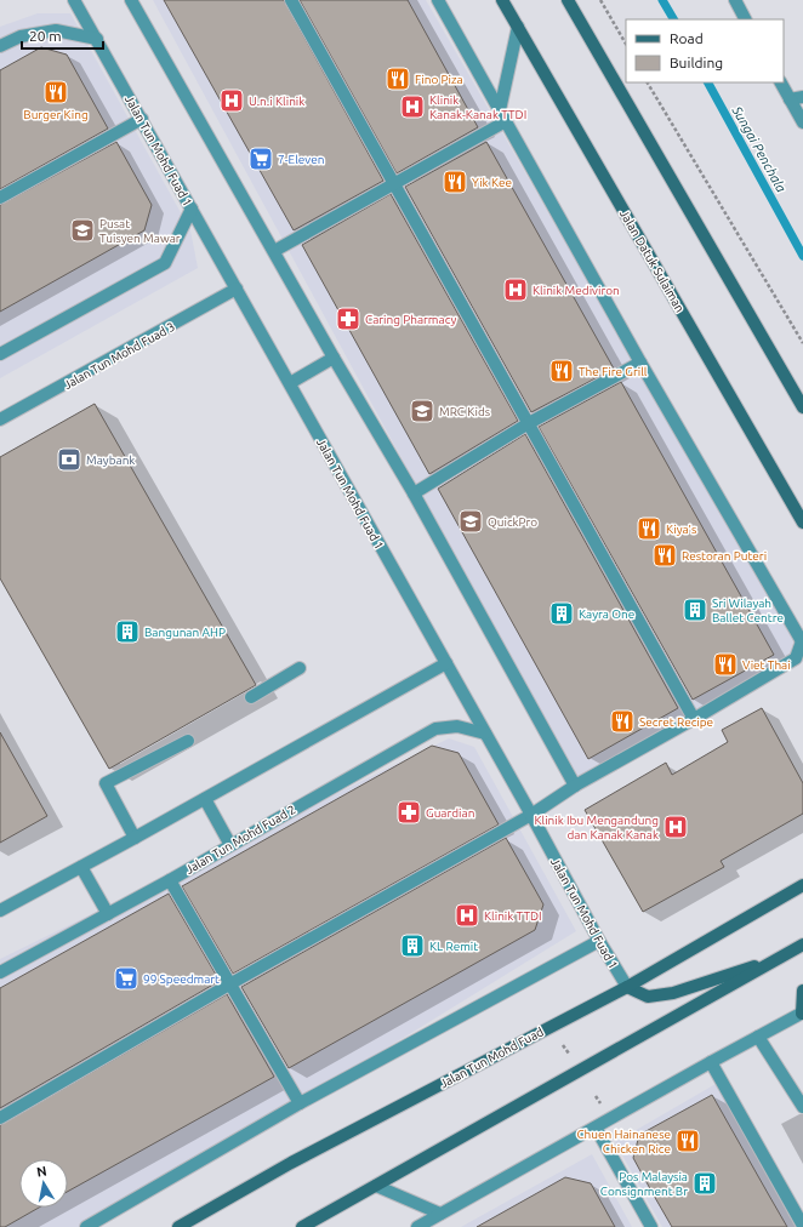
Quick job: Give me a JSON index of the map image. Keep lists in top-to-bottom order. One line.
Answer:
{"streets":{"main road":["Jalan Datuk Sulaiman","Jalan Tun Mohd Fuad"],"street":["Jalan Tun Mohd Fuad 1","Jalan Tun Mohd Fuad 3","Jalan Tun Mohd Fuad 2"]},"crossings":[["Jalan Tun Mohd Fuad 1","Jalan Tun Mohd Fuad 3"],["Jalan Tun Mohd Fuad 1","Jalan Tun Mohd Fuad 2"],["Jalan Tun Mohd Fuad 1","Jalan Tun Mohd Fuad"]],"water":["Sungai Penchala"],"places":{"restaurant":["Fino Piza","Burger King","Yik Kee","The Fire Grill","Kiya's","Restoran Puteri","Viet Thai","Secret Recipe","Chuen Hainanese Chicken Rice"],"hospital":["U.n.i Klinik","Klinik Kanak-Kanak TTDI","Klinik Mediviron","Klinik Ibu Mengandung dan Kanak Kanak","Klinik TTDI"],"supermarket":["7-Eleven","99 Speedmart"],"school or university":["Pusat Tuisyen Mawar","MRC Kids","QuickPro"],"pharmacy":["Caring Pharmacy","Guardian"],"bank":["Maybank"],"building":["Sri Wilayah Ballet Centre","Kayra One","Bangunan AHP","KL Remit","Pos Malaysia Consignment Br"]},"legend":["Road","Building"],"scale_bar":"20 m","north":"top"}
